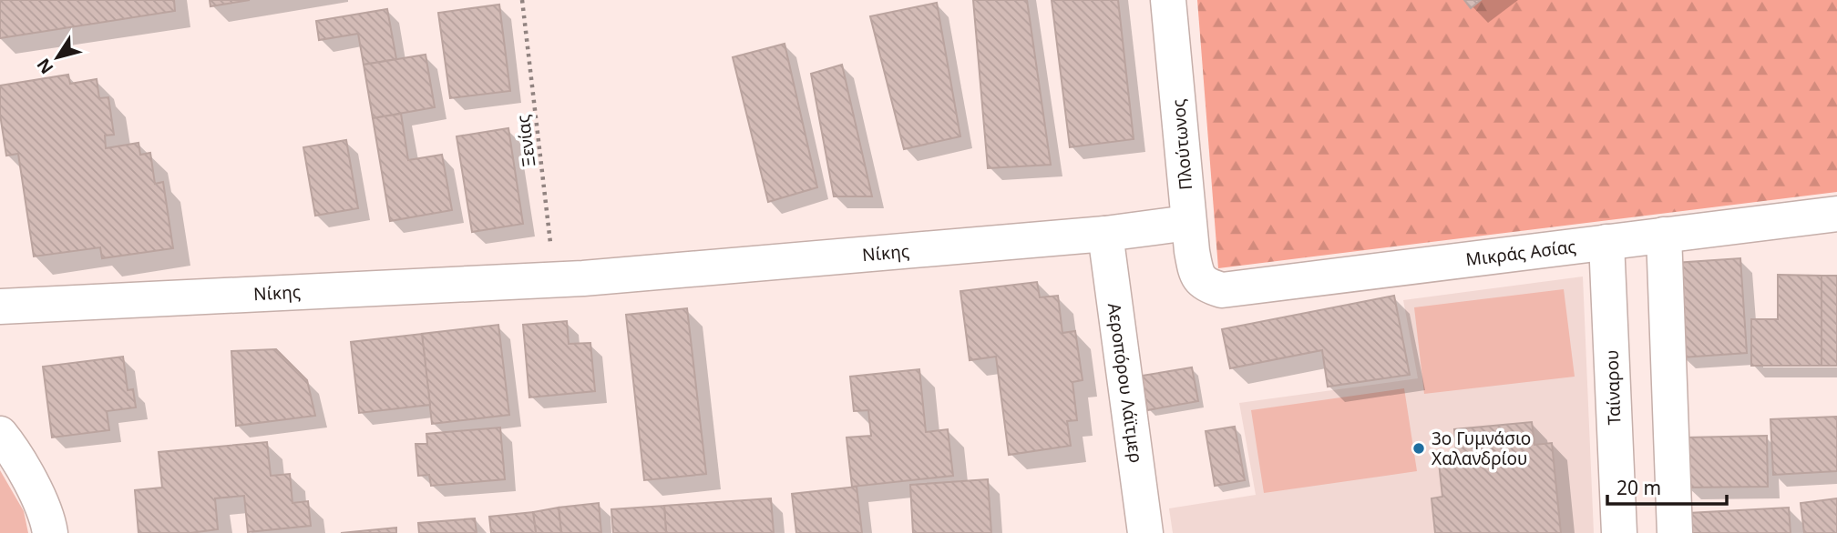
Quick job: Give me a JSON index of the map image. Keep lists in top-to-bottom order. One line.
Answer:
{"streets":{"street":["Πλούτωνος","Νίκης","Μικράς Ασίας","Αεροπόρου Λάϊτμερ","Ταίναρου"],"path":["Ξενίας"]},"crossings":[["Ξενίας","Νίκης"],["Πλούτωνος","Νίκης"],["Πλούτωνος","Μικράς Ασίας"],["Νίκης","Αεροπόρου Λάϊτμερ"],["Μικράς Ασίας","Ταίναρου"]],"places":["3ο Γυμνάσιο Χαλανδρίου"],"scale_bar":"20 m","north":"bottom left"}
